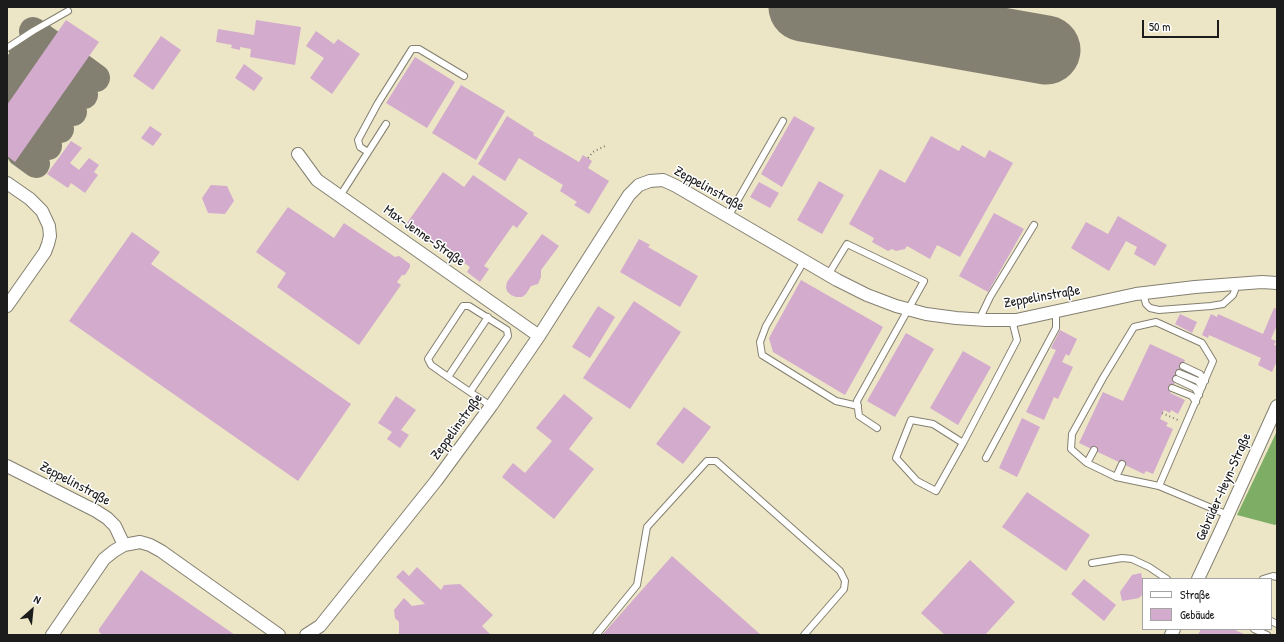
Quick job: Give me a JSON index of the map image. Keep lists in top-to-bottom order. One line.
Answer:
{"streets":{"street":["Zeppelinstraße","Max-Jenne-Straße","Gebrüder-Heyn-Straße"]},"crossings":[["Zeppelinstraße","Max-Jenne-Straße"]],"legend":["Straße","Gebäude"],"scale_bar":"50 m","north":"top right"}
